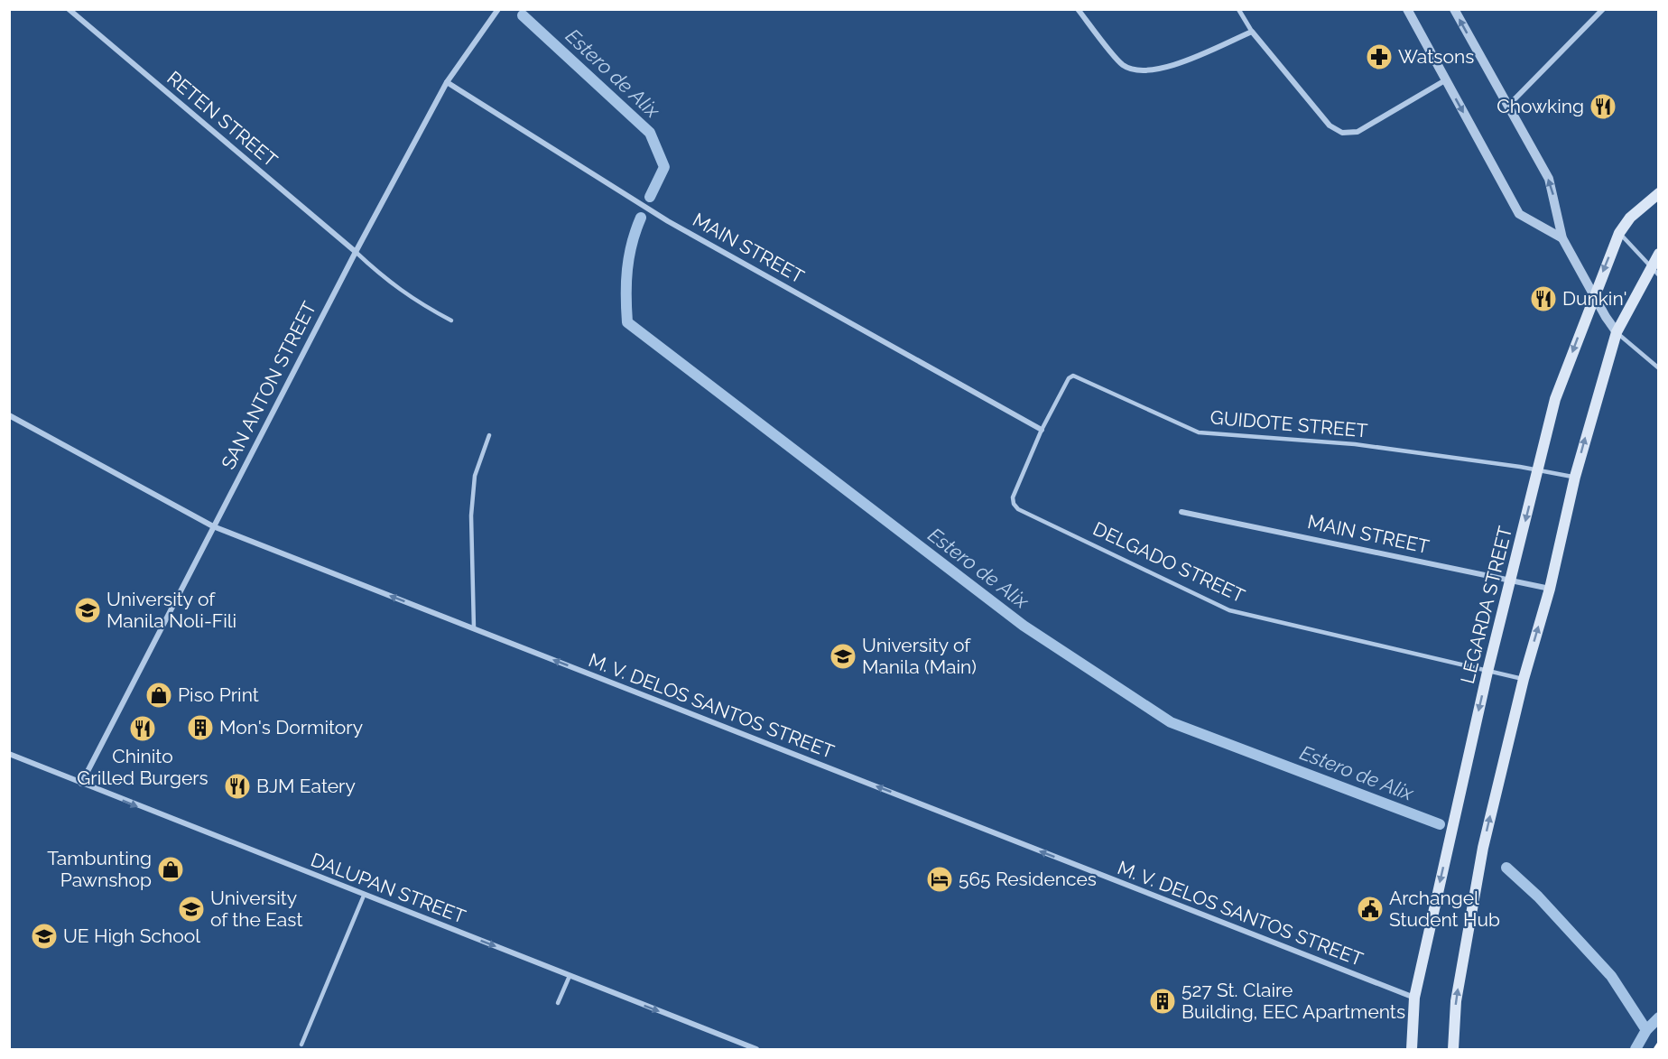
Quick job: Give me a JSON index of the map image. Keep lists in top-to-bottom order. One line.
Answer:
{"streets":{"main road":["LEGARDA STREET"],"street":["RETEN STREET","MAIN STREET","SAN ANTON STREET","M. V. DELOS SANTOS STREET","DALUPAN STREET"],"lane":["GUIDOTE STREET","DELGADO STREET"]},"crossings":[["RETEN STREET","SAN ANTON STREET"],["MAIN STREET","SAN ANTON STREET"],["MAIN STREET","GUIDOTE STREET"],["MAIN STREET","DELGADO STREET"],["MAIN STREET","LEGARDA STREET"],["SAN ANTON STREET","M. V. DELOS SANTOS STREET"],["SAN ANTON STREET","DALUPAN STREET"],["GUIDOTE STREET","DELGADO STREET"],["GUIDOTE STREET","LEGARDA STREET"],["DELGADO STREET","LEGARDA STREET"],["LEGARDA STREET","M. V. DELOS SANTOS STREET"]],"one_way":["M. V. DELOS SANTOS STREET","DALUPAN STREET"],"water":["Estero de Alix"],"places":{"pharmacy":["Watsons"],"restaurant":["Chowking","Dunkin'","Chinito Grilled Burgers","BJM Eatery"],"school or university":["University of Manila Noli-Fili","University of Manila (Main)","University of the East","UE High School"],"shop":["Piso Print","Tambunting Pawnshop"],"building":["Mon's Dormitory","527 St. Claire Building, EEC Apartments"],"hotel":["565 Residences"],"public building":["Archangel Student Hub"]}}
